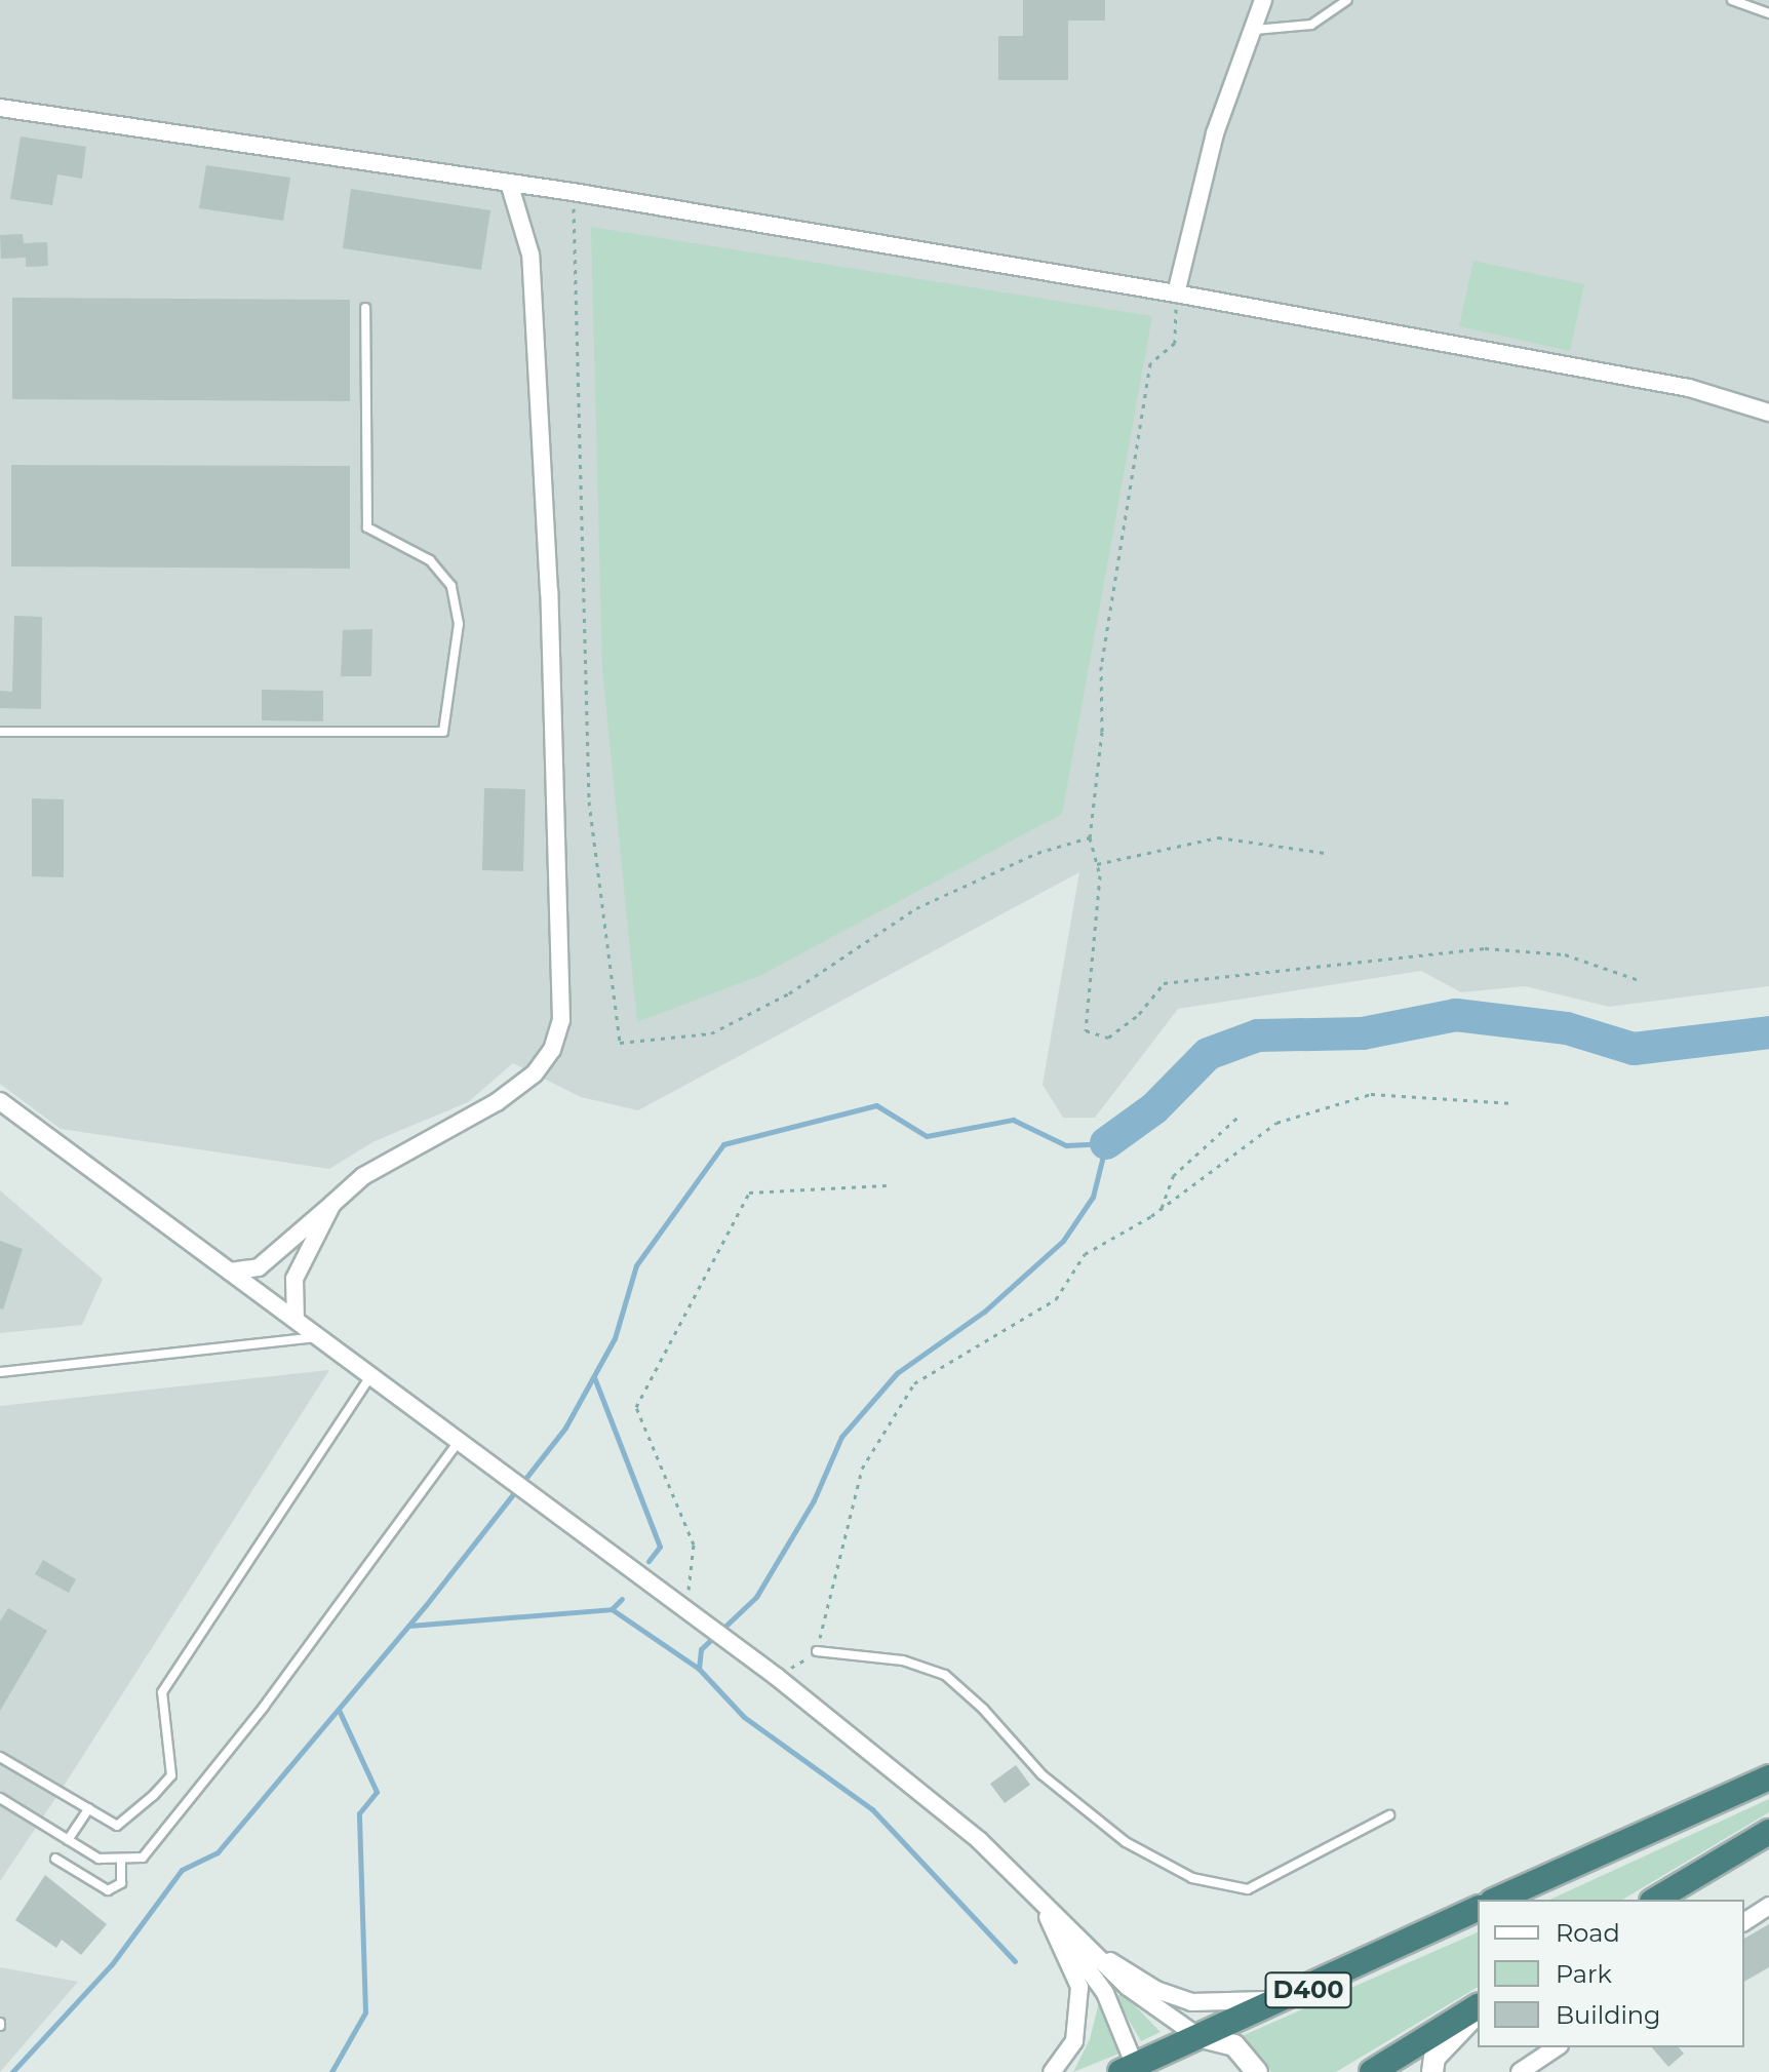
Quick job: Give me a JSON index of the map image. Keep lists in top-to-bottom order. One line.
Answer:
{"streets":{"highway":["D400"]},"legend":["Road","Park","Building"]}
